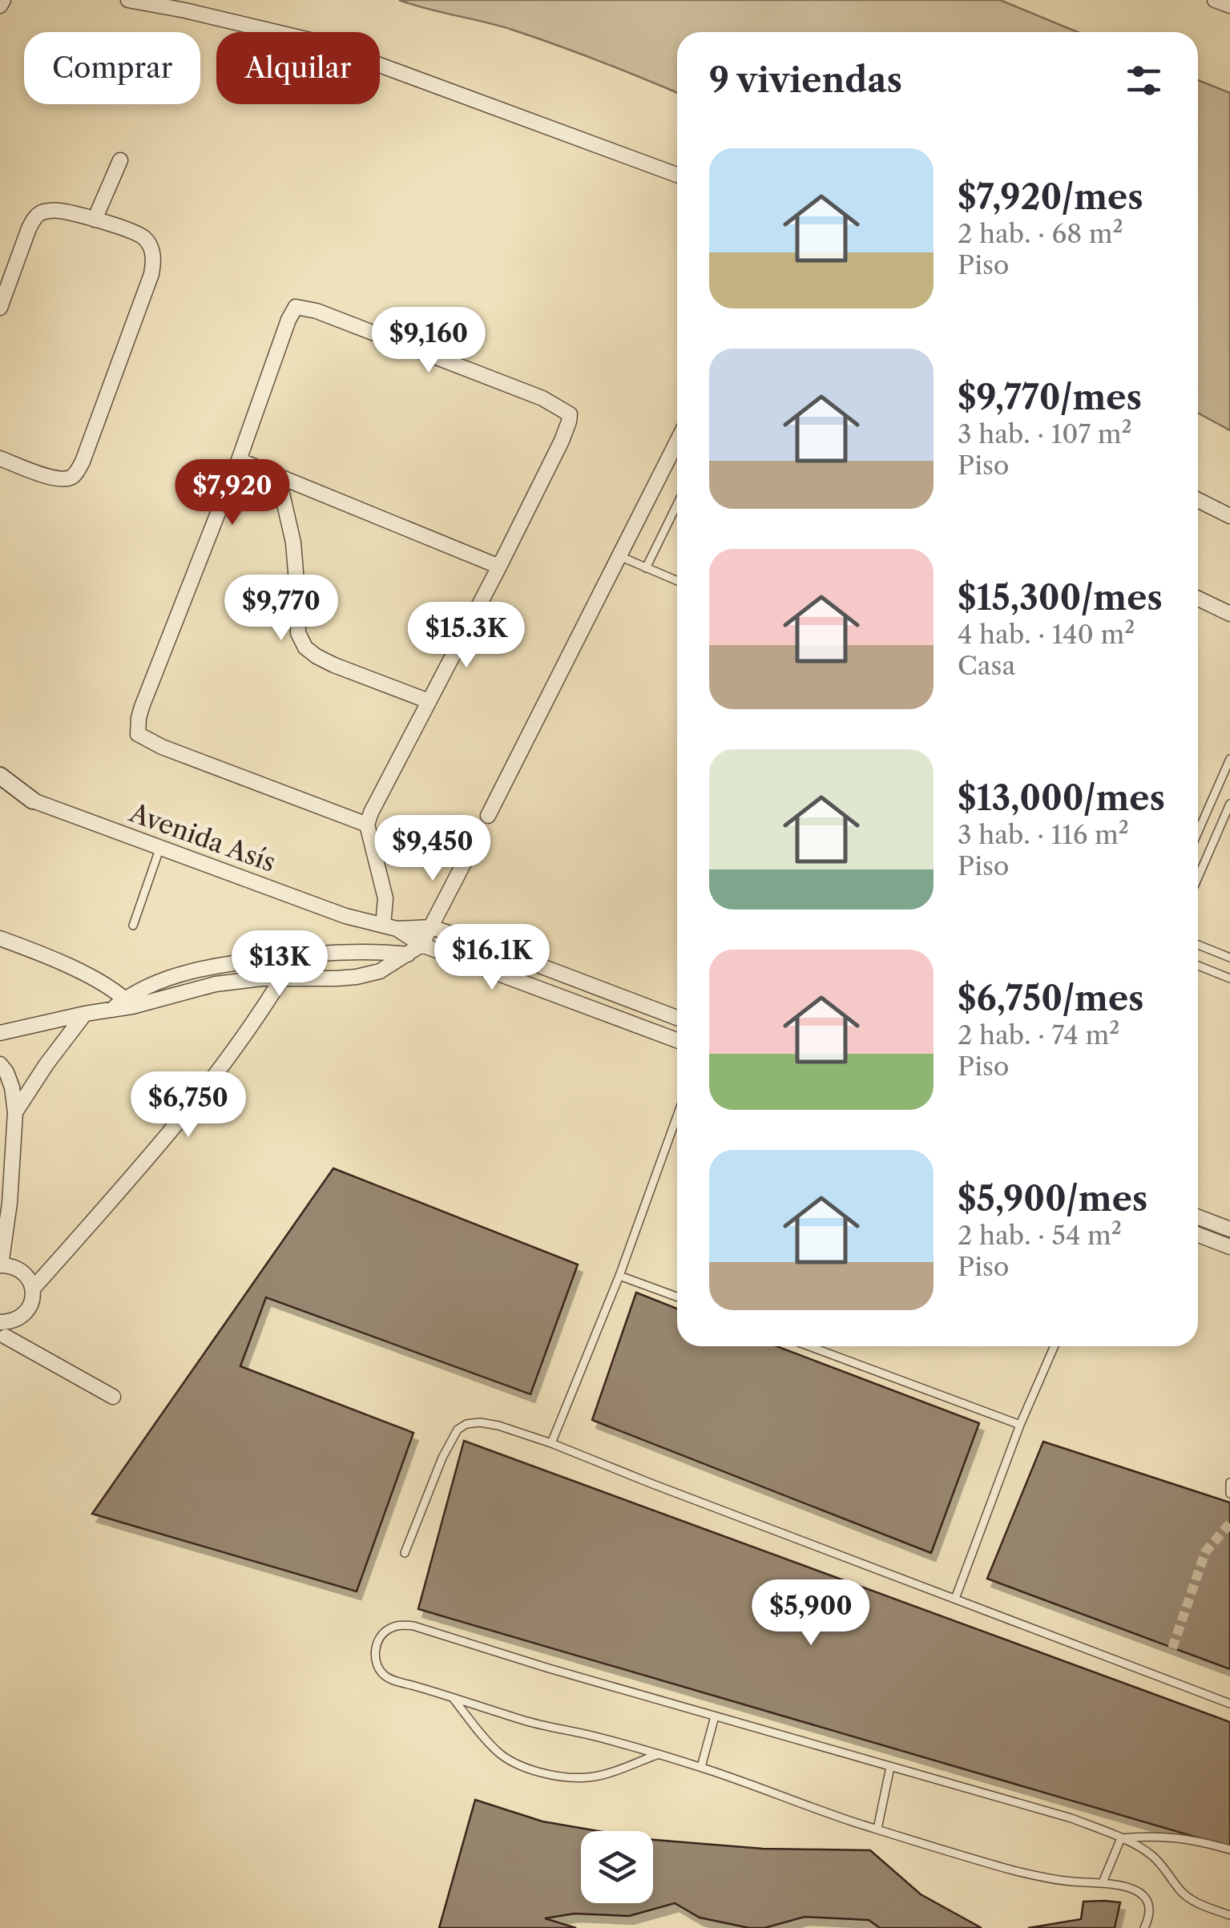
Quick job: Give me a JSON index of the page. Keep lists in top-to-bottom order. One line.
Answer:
{"streets":{"street":["Avenida Asís"]},"page":{"chip":["Comprar","Alquilar"],"heading":"9 viviendas","list":[{"name":"$7,920/mes","note":"2 hab. · 68 m² · Piso"},{"name":"$9,770/mes","note":"3 hab. · 107 m² · Piso"},{"name":"$15,300/mes","note":"4 hab. · 140 m² · Casa"},{"name":"$13,000/mes","note":"3 hab. · 116 m² · Piso"},{"name":"$6,750/mes","note":"2 hab. · 74 m² · Piso"},{"name":"$5,900/mes","note":"2 hab. · 54 m² · Piso"}],"price":["$9,160","$7,920","$9,770","$15.3K","$9,450","$16.1K","$13K","$6,750","$5,900"]}}
